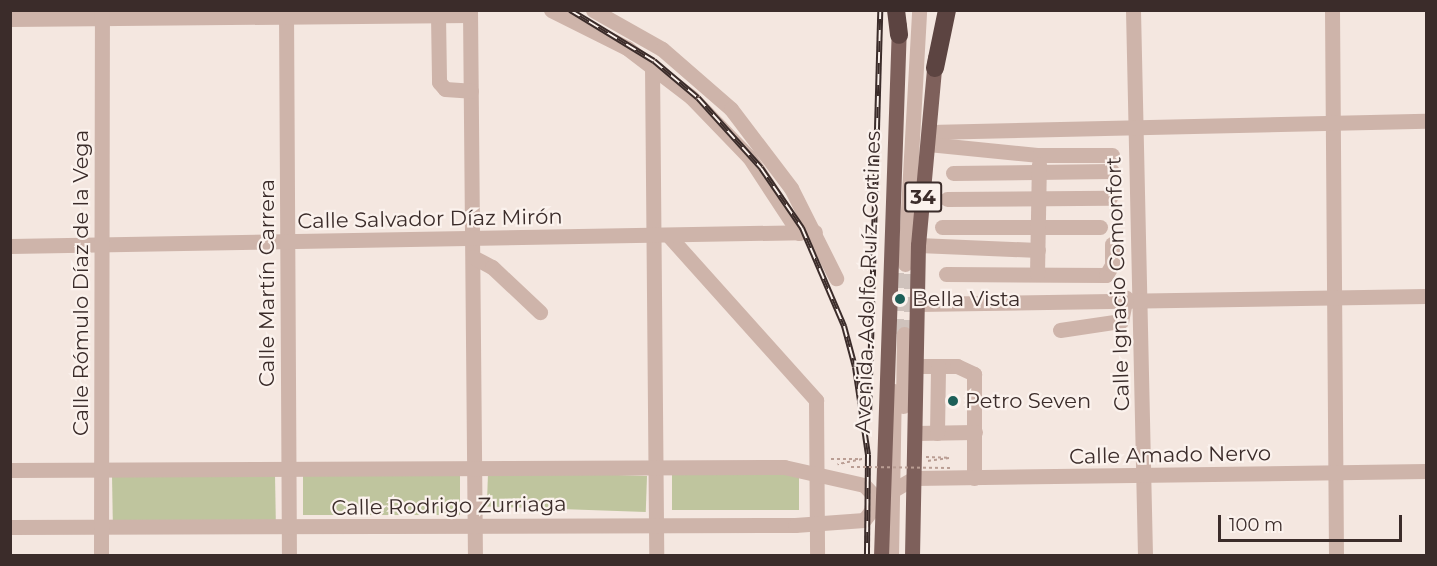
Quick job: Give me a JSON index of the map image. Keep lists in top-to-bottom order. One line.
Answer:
{"streets":{"main road":["34","Avenida Adolfo Ruíz Cortines"],"street":["Calle Salvador Díaz Mirón","Calle Rómulo Díaz de la Vega","Calle Martín Carrera","Calle Ignacio Comonfort","Calle Amado Nervo","Calle Rodrigo Zurriaga"]},"crossings":[["Calle Salvador Díaz Mirón","Calle Rómulo Díaz de la Vega"],["Calle Salvador Díaz Mirón","Calle Martín Carrera"],["Avenida Adolfo Ruíz Cortines","Calle Amado Nervo"],["Avenida Adolfo Ruíz Cortines","Calle Rodrigo Zurriaga"],["Calle Rómulo Díaz de la Vega","Calle Rodrigo Zurriaga"],["Calle Martín Carrera","Calle Rodrigo Zurriaga"],["Calle Ignacio Comonfort","Calle Amado Nervo"],["Calle Amado Nervo","Calle Rodrigo Zurriaga"]],"places":["Bella Vista","Petro Seven"],"scale_bar":"100 m"}
